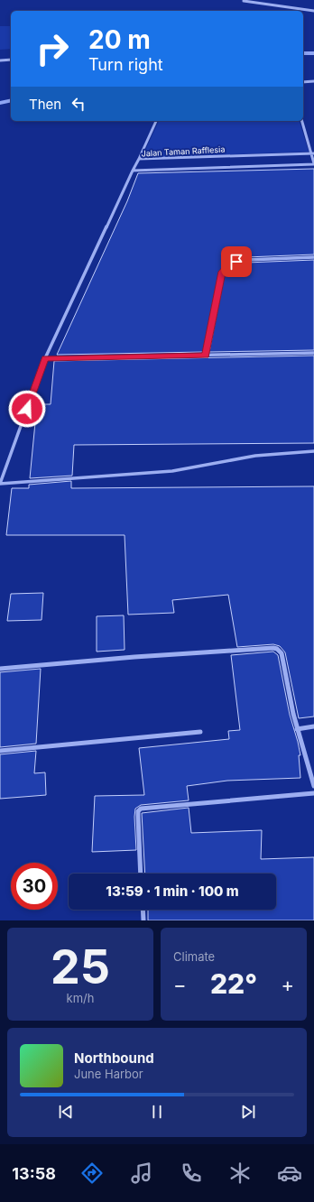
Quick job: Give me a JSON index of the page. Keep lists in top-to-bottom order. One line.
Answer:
{"streets":{"street":["Jalan Taman Rafflesia"]},"page":{"turn":["20 m","Turn right"],"then":"Then","limit":"30","trip":"13:59 · 1 min · 100 m","tile":[["25","km/h"],"Climate"],"heat":["−","22°","+"],"song":["Northbound","June Harbor"],"tabs":"13:58"}}
